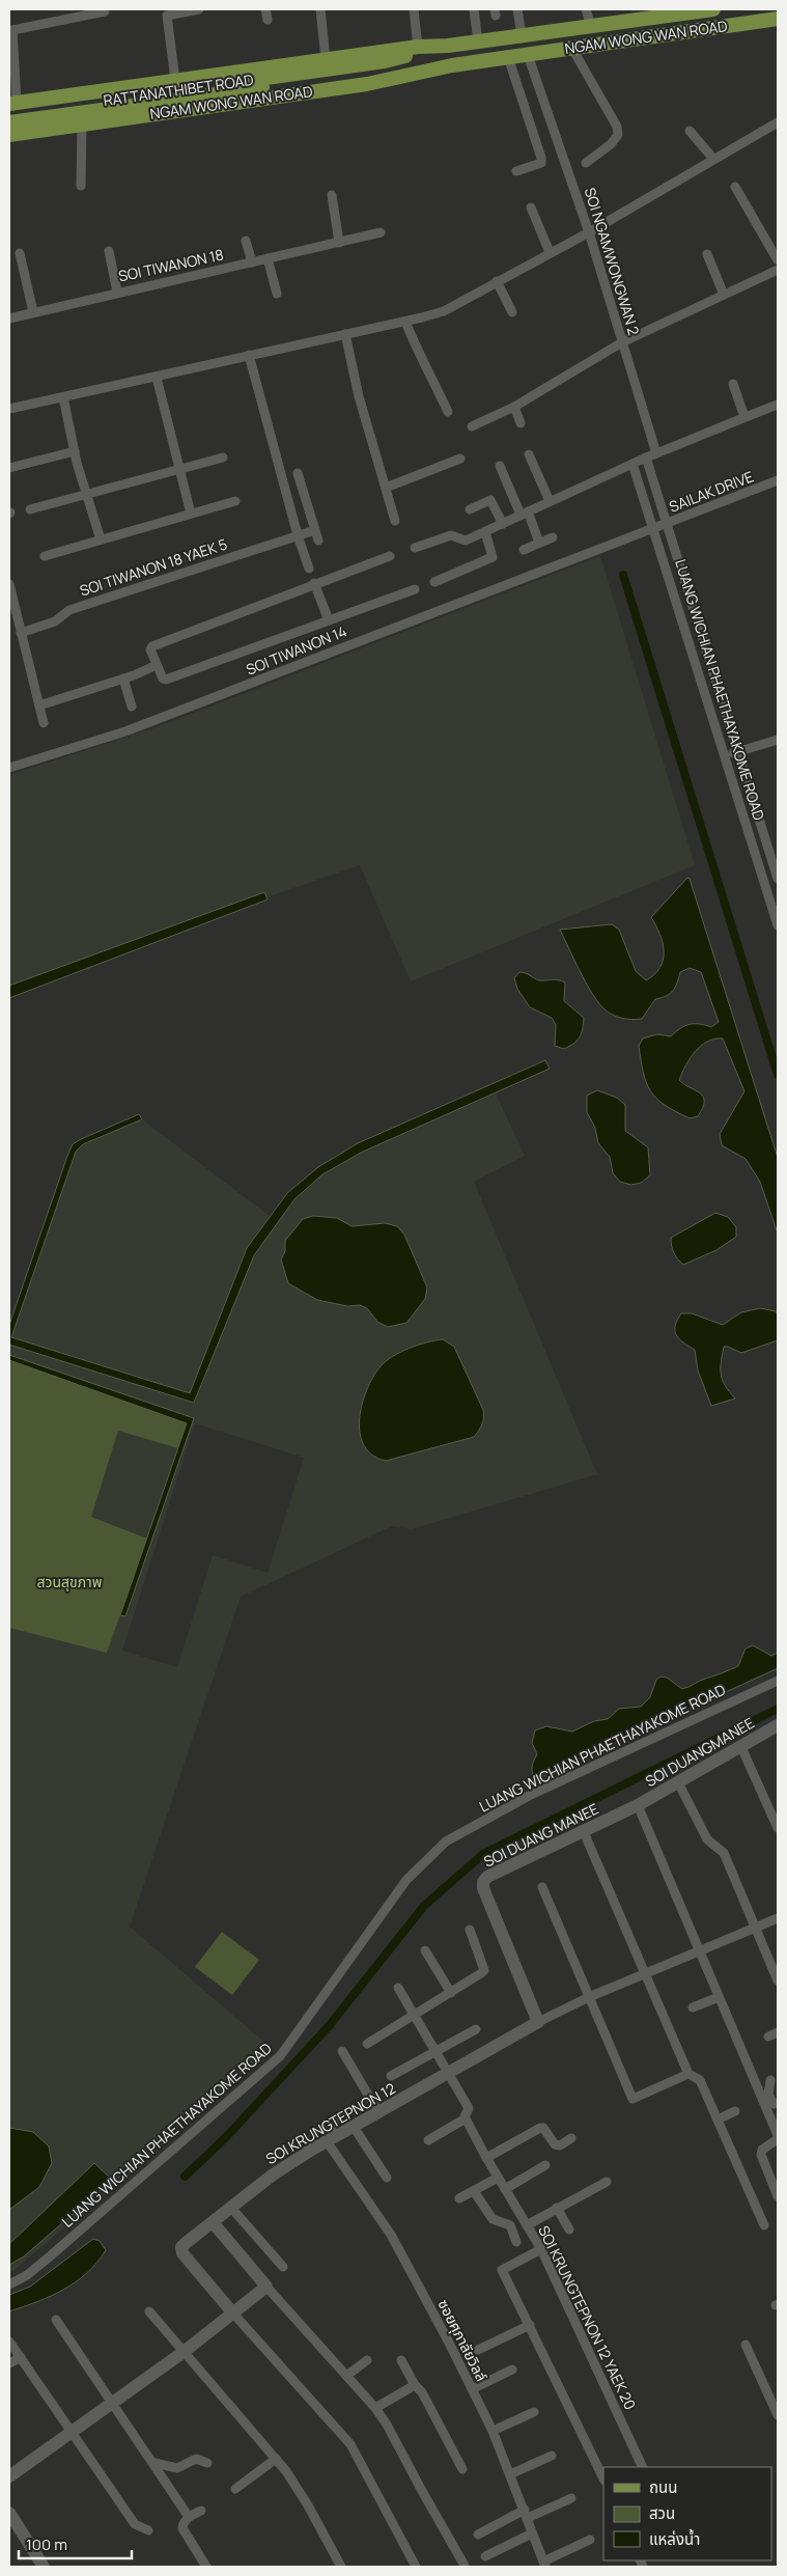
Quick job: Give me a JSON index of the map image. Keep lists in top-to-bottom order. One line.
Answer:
{"streets":{"main road":["NGAM WONG WAN ROAD","RATTANATHIBET ROAD"],"street":["SOI NGAMWONGWAN 2","SOI TIWANON 18","SAILAK DRIVE","SOI TIWANON 18 YAEK 5","SOI TIWANON 14","LUANG WICHIAN PHAETHAYAKOME ROAD","SOI DUANGMANEE","SOI DUANG MANEE","SOI KRUNGTEPNON 12","SOI KRUNGTEPNON 12 YAEK 20","ซอยศุภาลัยวิลล์"]},"crossings":[["NGAM WONG WAN ROAD","RATTANATHIBET ROAD"],["NGAM WONG WAN ROAD","SOI NGAMWONGWAN 2"],["SAILAK DRIVE","SOI TIWANON 14"],["SAILAK DRIVE","LUANG WICHIAN PHAETHAYAKOME ROAD"],["SOI DUANGMANEE","SOI DUANG MANEE"],["SOI DUANG MANEE","SOI KRUNGTEPNON 12"],["SOI KRUNGTEPNON 12","SOI KRUNGTEPNON 12 YAEK 20"],["SOI KRUNGTEPNON 12","ซอยศุภาลัยวิลล์"]],"parks":["สวนสุขภาพ"],"legend":["ถนน","สวน","แหล่งน้ำ"],"scale_bar":"100 m"}
